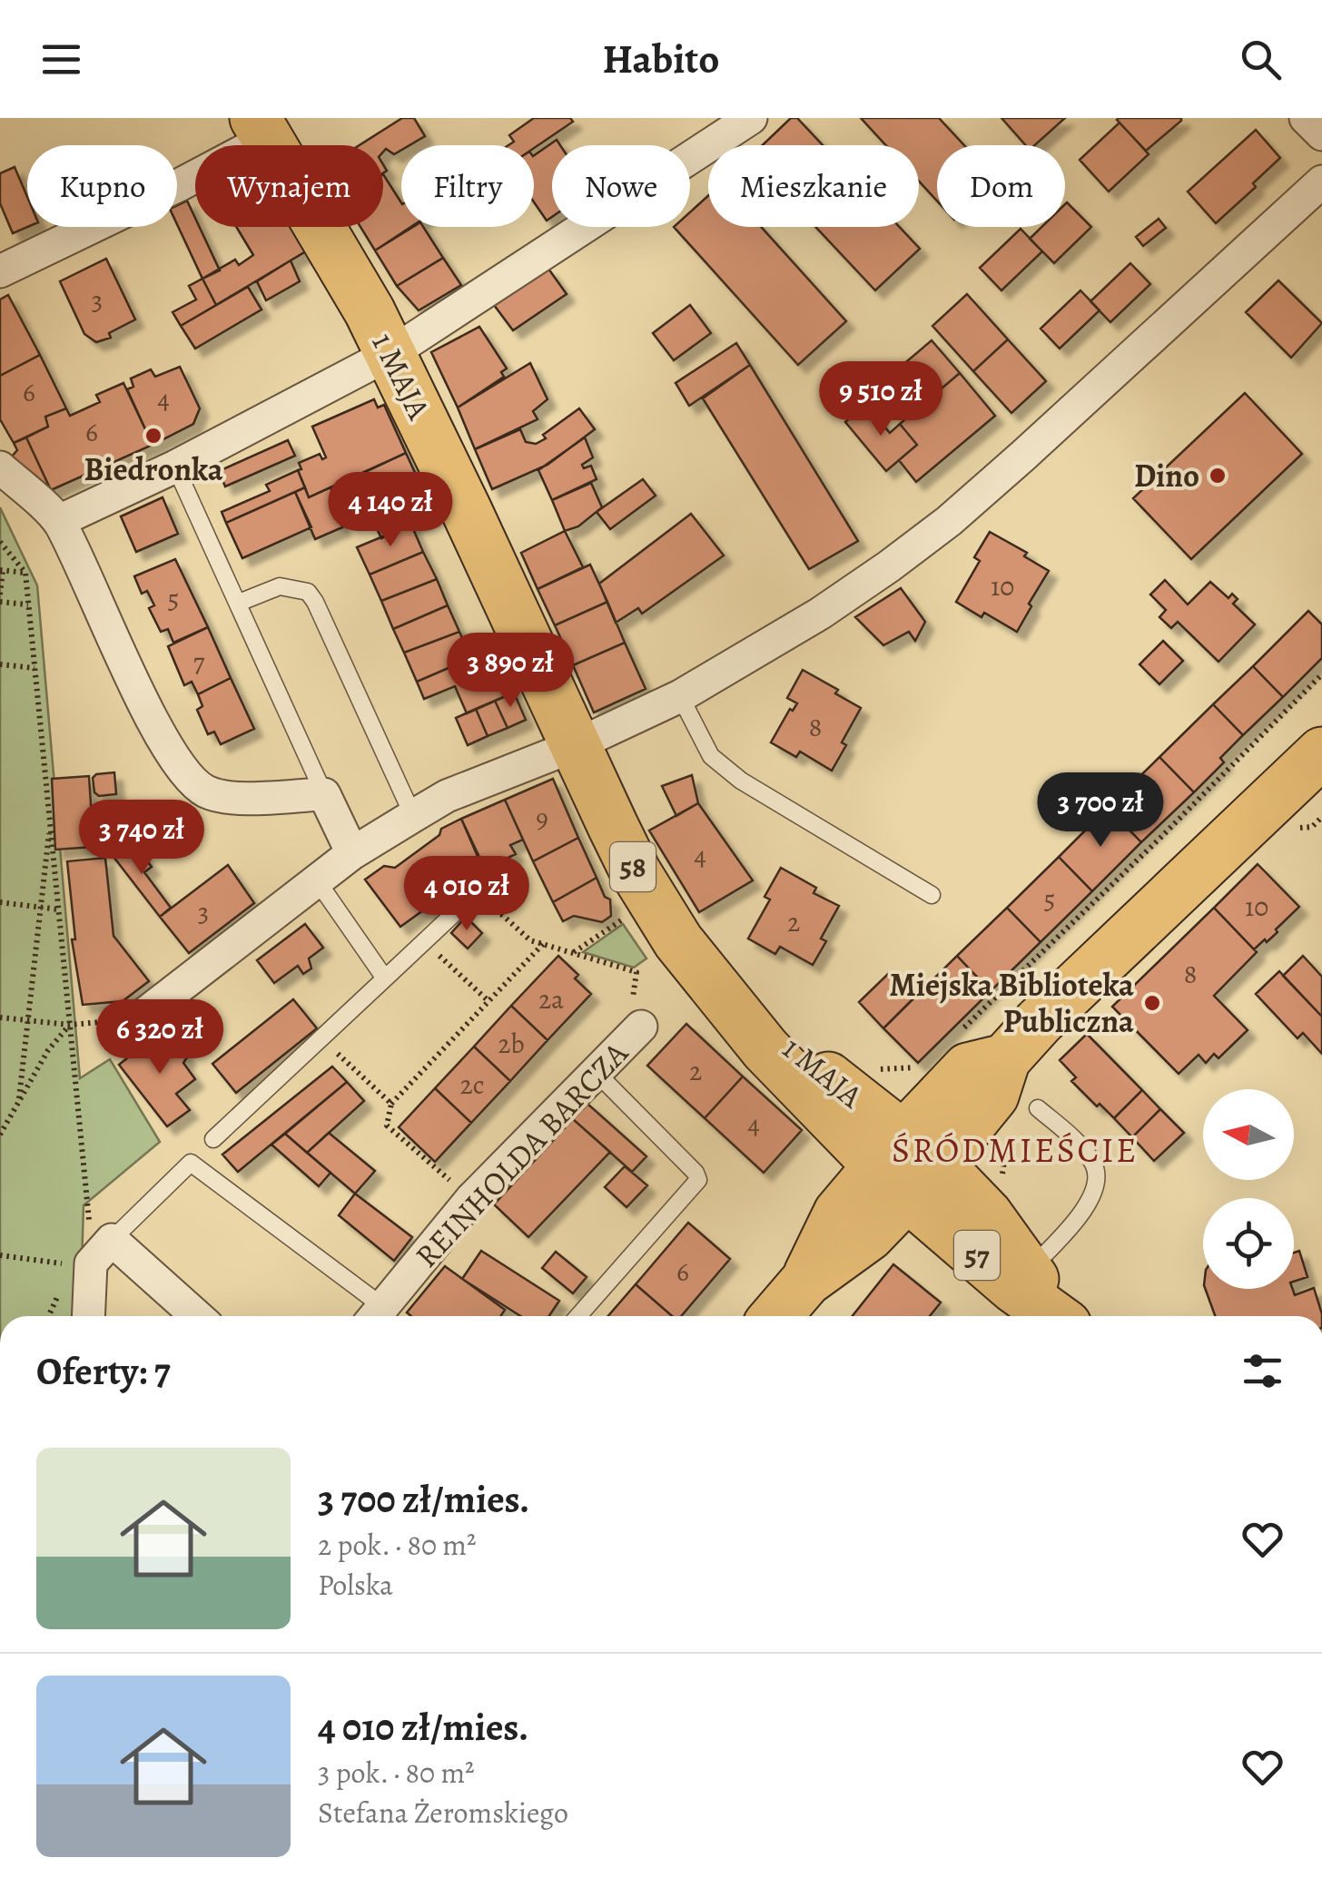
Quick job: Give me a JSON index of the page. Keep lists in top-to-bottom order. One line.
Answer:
{"streets":{"main road":["1 MAJA","58","57"],"street":["REINHOLDA BARCZA"]},"crossings":[["1 MAJA","57"]],"districts":["ŚRÓDMIEŚCIE"],"places":["Biedronka","Dino","Miejska Biblioteka Publiczna"],"house_numbers":["3","6","4","6","10","5","7","8","9","4","5","10","3","2","8","2a","2b","2","2c","4","6"],"north":"left","page":{"header":"Habito","chip":["Kupno","Wynajem","Filtry","Nowe","Mieszkanie","Dom"],"price":["9 510 zł","4 140 zł","3 890 zł","3 700 zł","3 740 zł","4 010 zł","6 320 zł"],"heading":"Oferty: 7","list":[{"name":"3 700 zł/mies.","note":"2 pok. · 80 m² · Polska"},{"name":"4 010 zł/mies.","note":"3 pok. · 80 m² · Stefana Żeromskiego"}]}}
